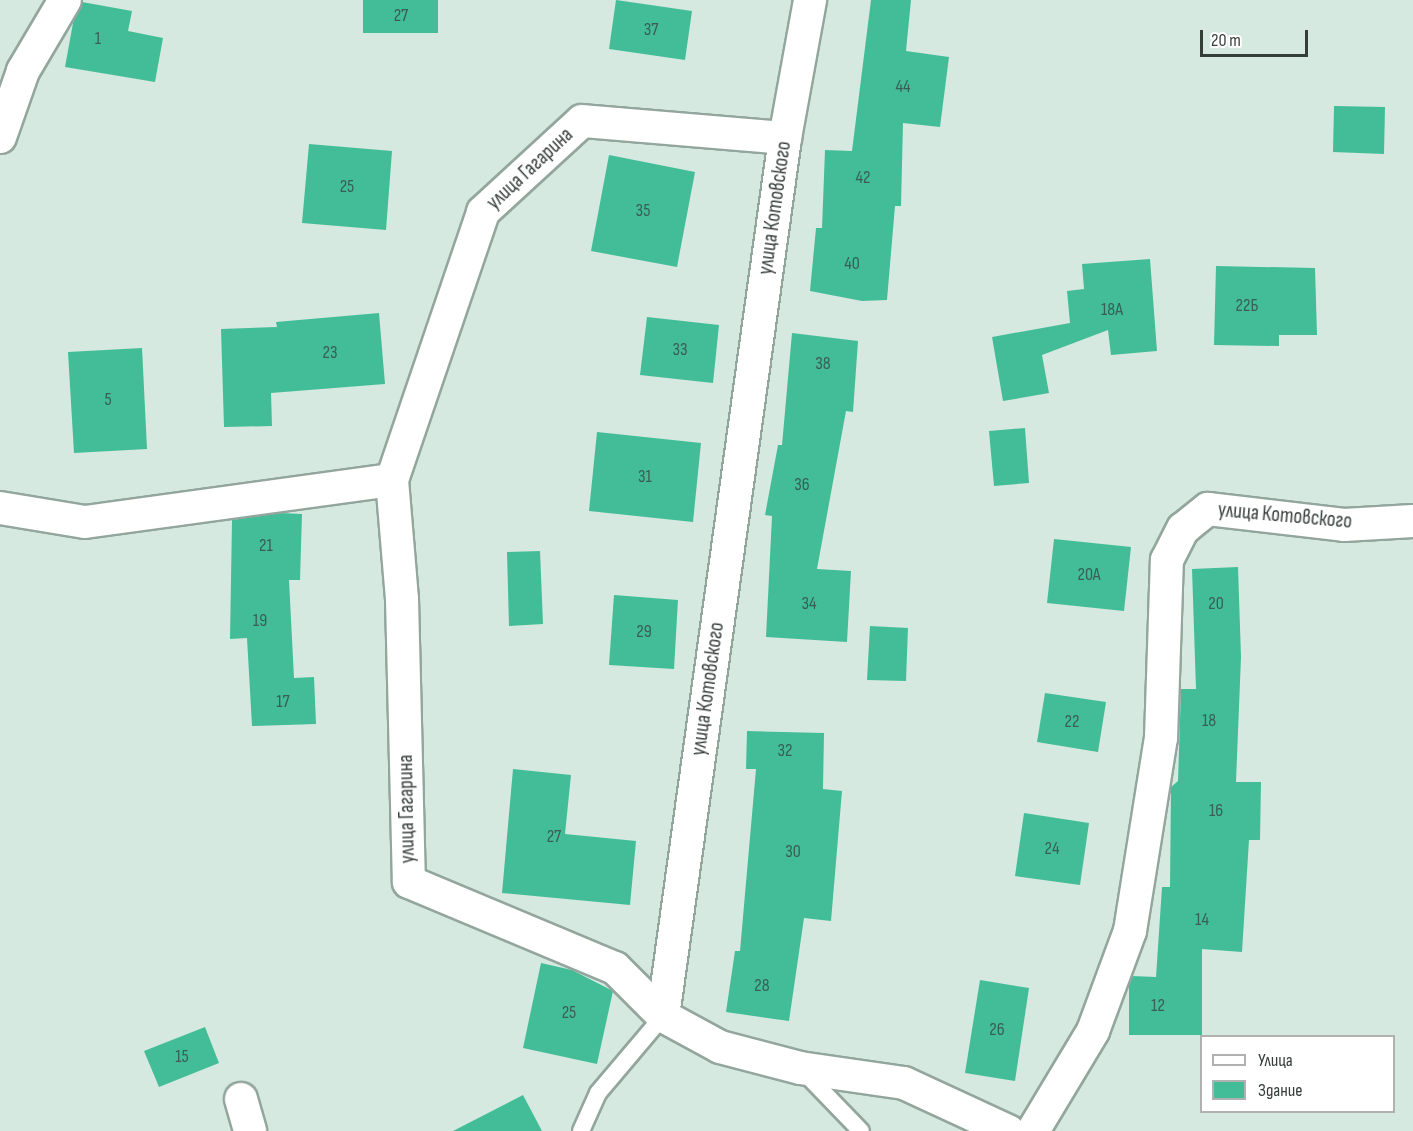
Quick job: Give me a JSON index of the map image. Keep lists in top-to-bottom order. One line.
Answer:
{"streets":{"street":["улица Гагарина","улица Котовского"]},"crossings":[["улица Гагарина","улица Котовского"]],"house_numbers":["27","37","1","44","42","25","35","40","22Б","18А","33","23","38","5","31","36","21","20А","34","20","19","29","17","18","22","32","16","27","24","30","14","28","12","25","26","15"],"legend":["Улица","Здание"],"scale_bar":"20 m"}
